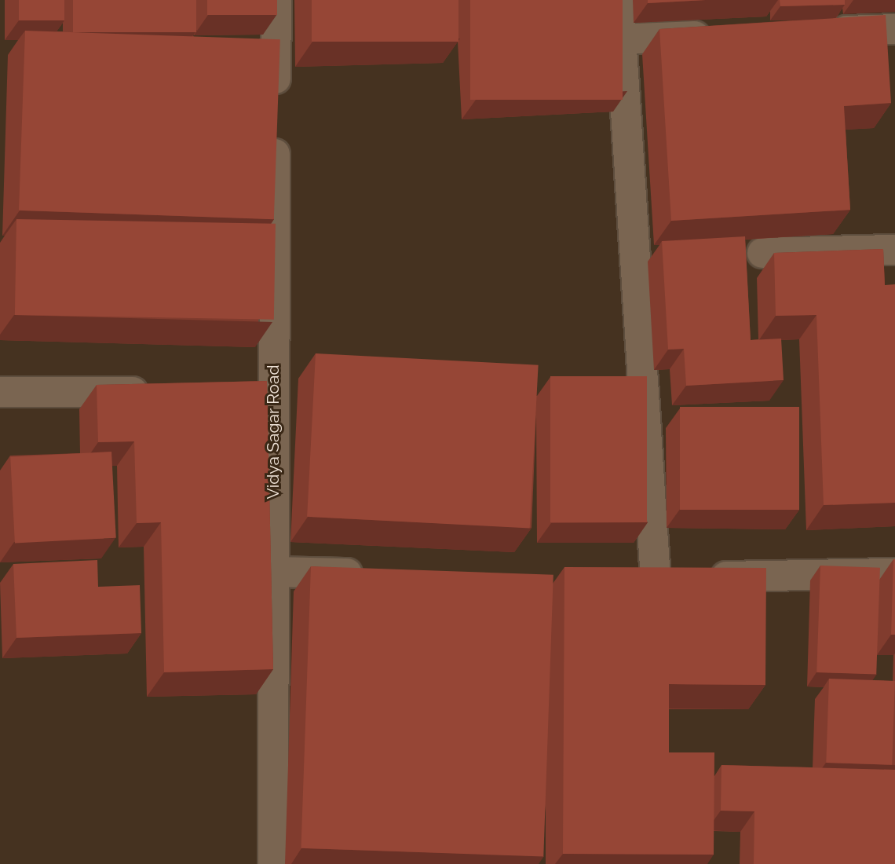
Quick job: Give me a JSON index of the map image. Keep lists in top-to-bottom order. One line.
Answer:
{"streets":{"street":["Vidya Sagar Road"]}}
